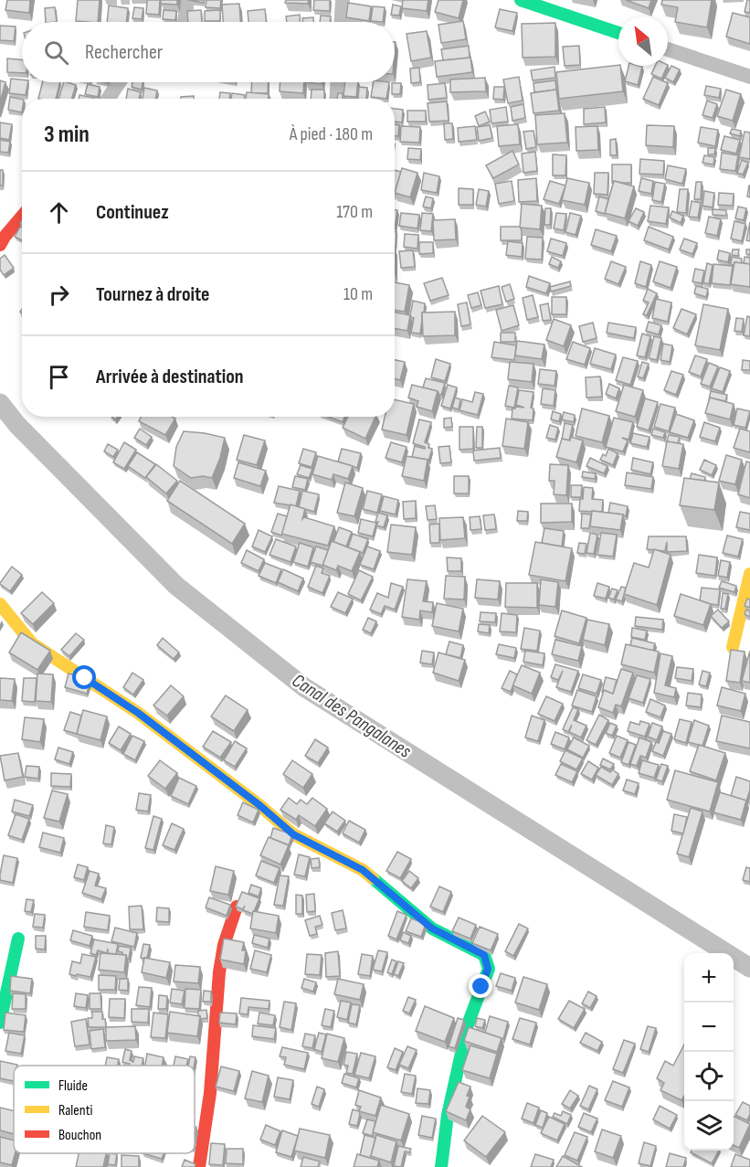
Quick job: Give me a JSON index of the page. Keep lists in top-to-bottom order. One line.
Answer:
{"water":["Canal des Pangalanes"],"legend":["Fluide","Ralenti","Bouchon"],"north":"top left","page":{"search":"Rechercher","heading":["3 min","À pied · 180 m"],"list":[["Continuez","170 m"],["Tournez à droite","10 m"],"Arrivée à destination"],"map_buttons":["+","−"]}}
